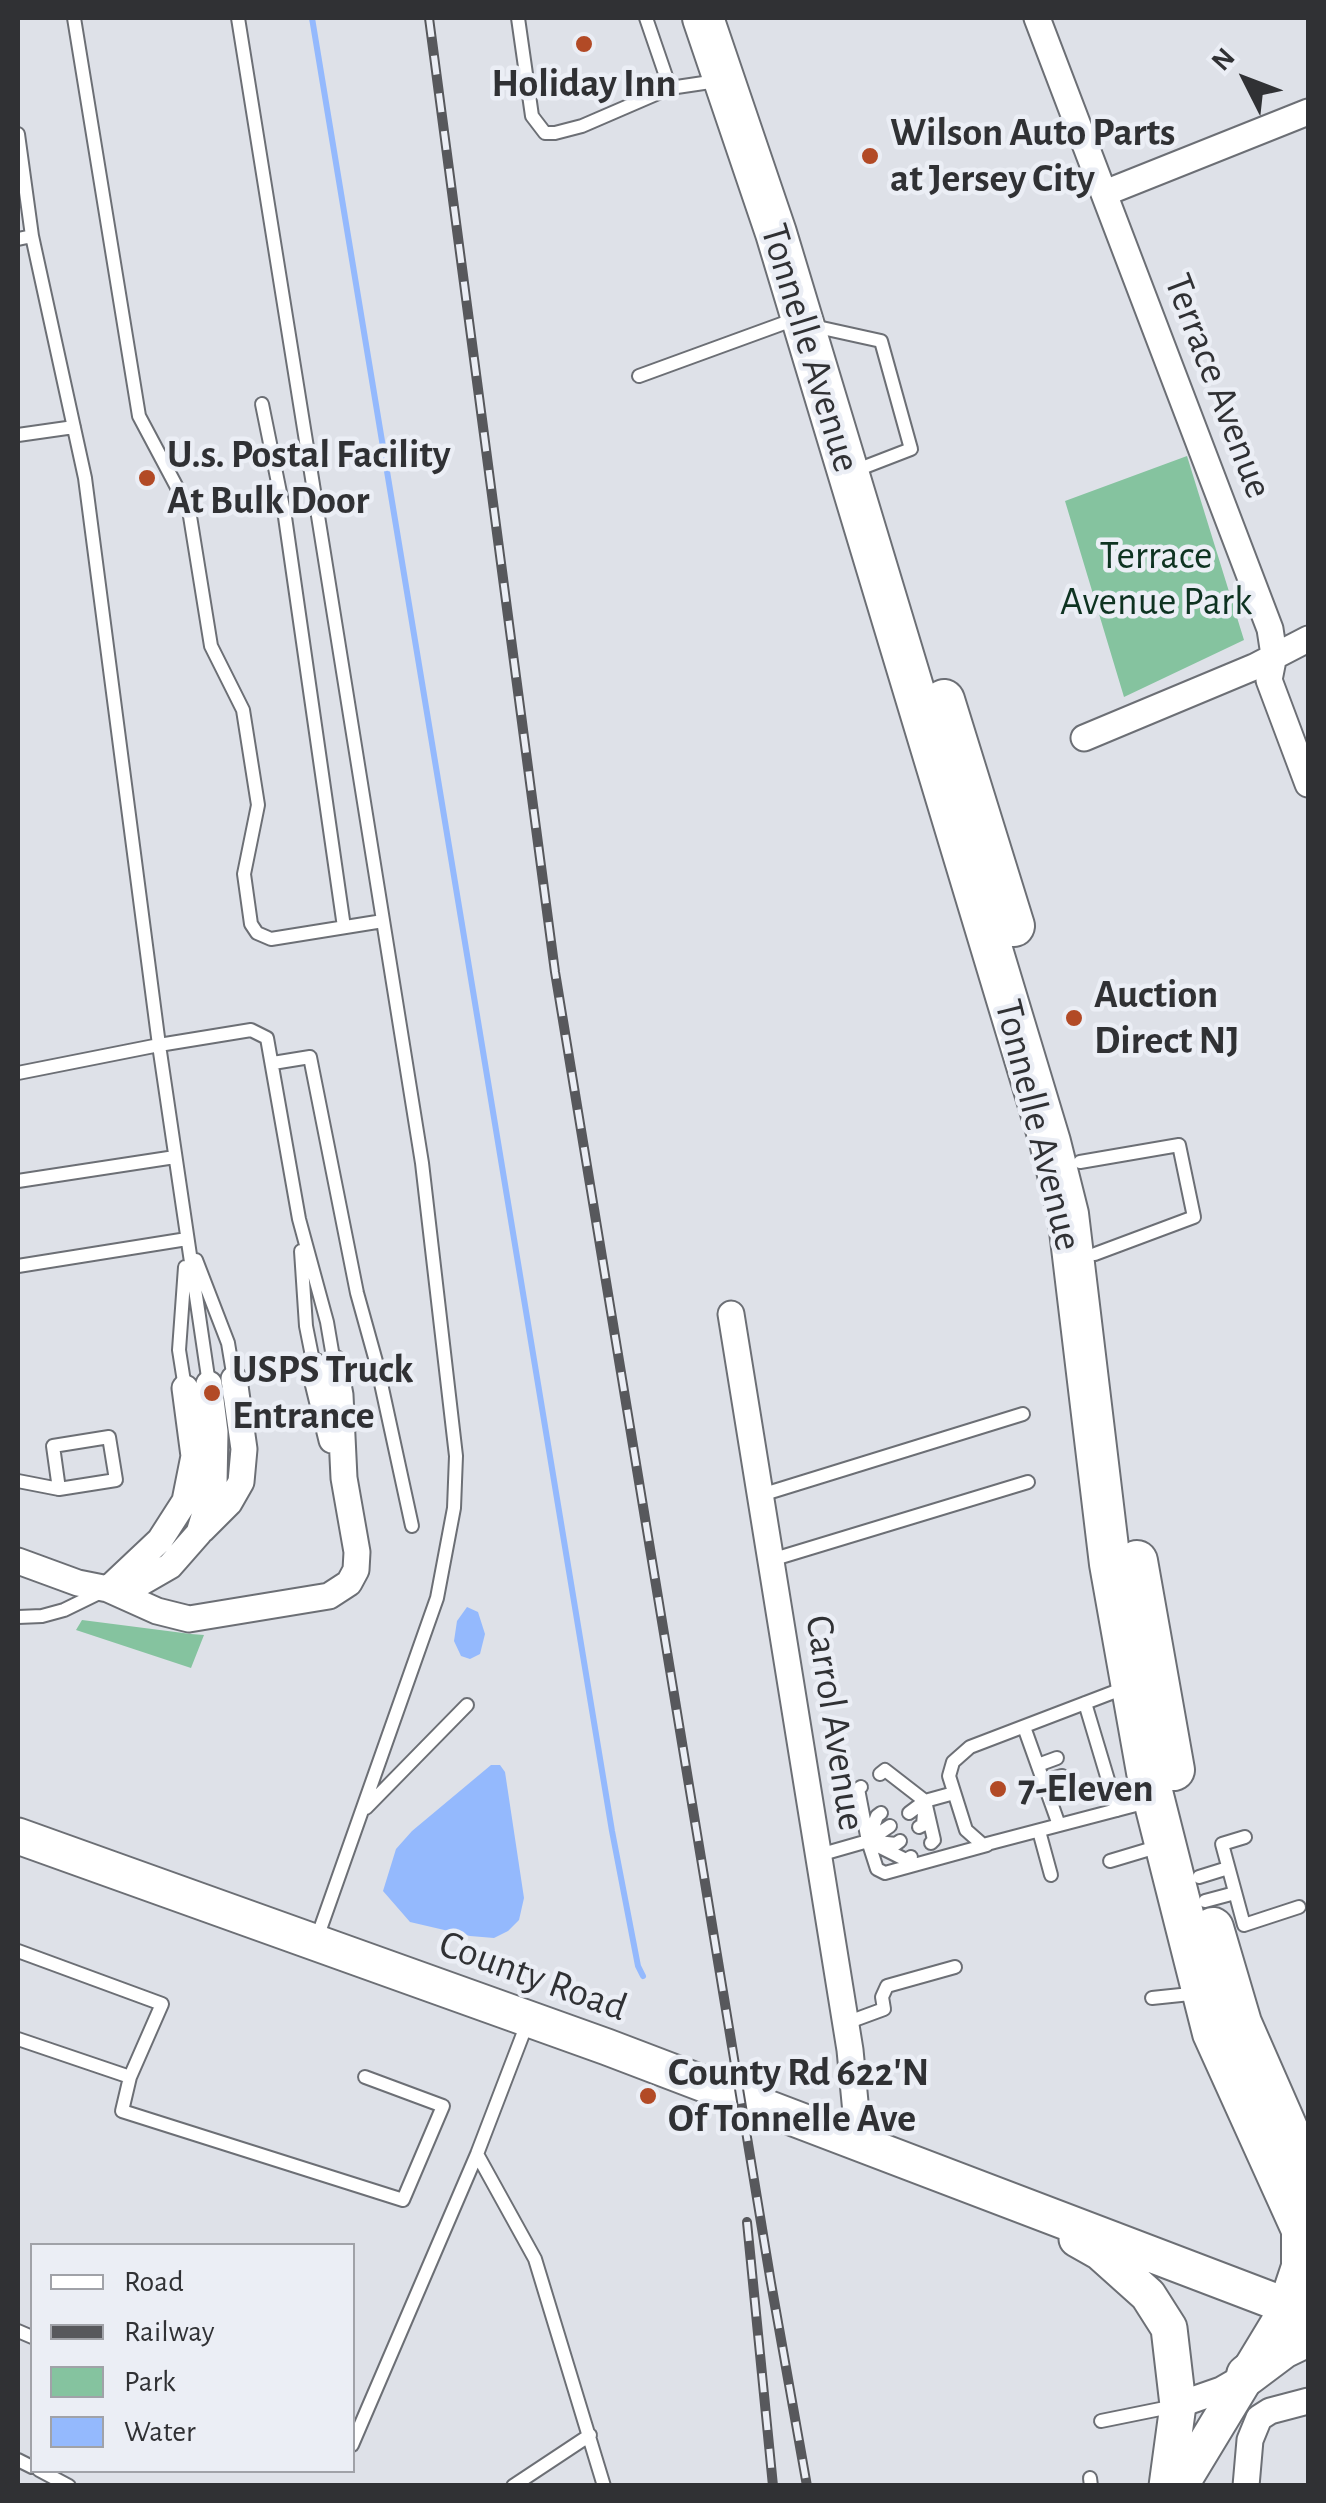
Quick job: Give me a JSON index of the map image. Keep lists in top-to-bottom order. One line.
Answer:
{"streets":{"highway":["Tonnelle Avenue"],"main road":["County Road"],"street":["Terrace Avenue","Carrol Avenue"]},"crossings":[["Carrol Avenue","County Road"]],"parks":["Terrace Avenue Park"],"places":["Holiday Inn","Wilson Auto Parts at Jersey City","U.s. Postal Facility At Bulk Door","Auction Direct NJ","USPS Truck Entrance","7-Eleven","County Rd 622'N Of Tonnelle Ave"],"legend":["Road","Railway","Park","Water"],"north":"top left"}
